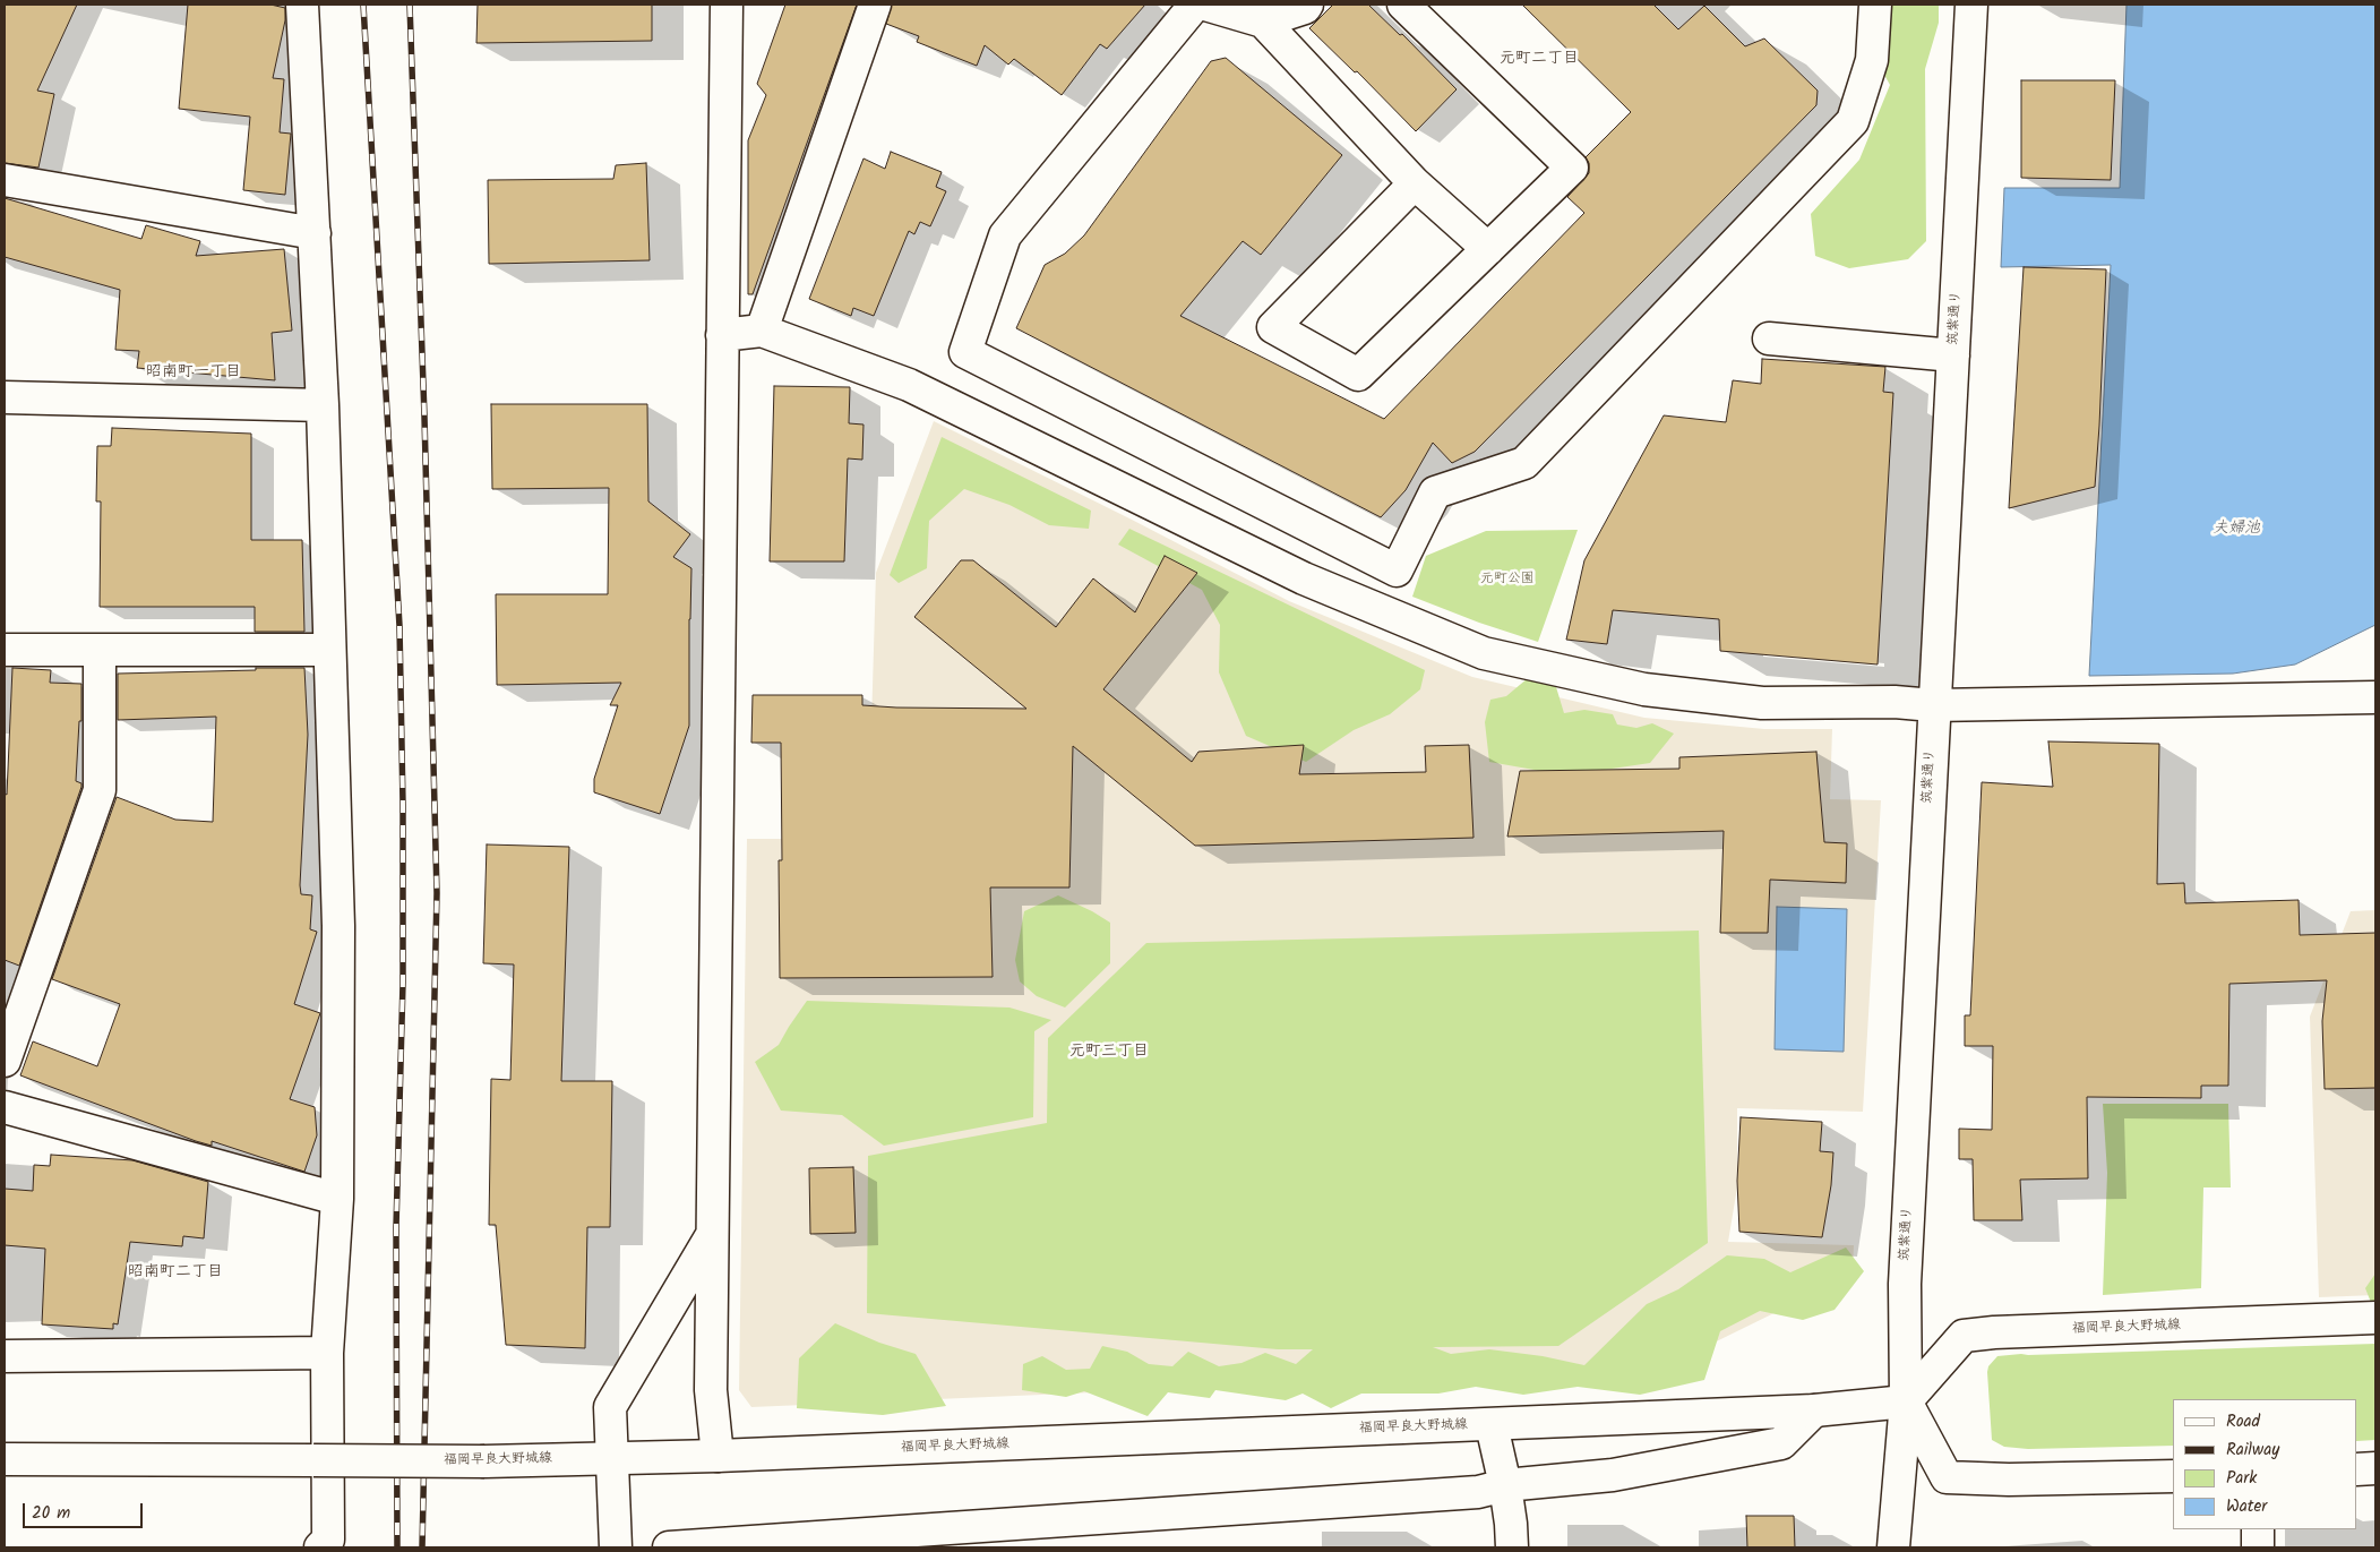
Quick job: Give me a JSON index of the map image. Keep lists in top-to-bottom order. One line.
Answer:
{"streets":{"street":["筑紫通り","福岡早良大野城線"]},"crossings":[["筑紫通り","福岡早良大野城線"]],"districts":["元町二丁目","昭南町一丁目","元町三丁目","昭南町二丁目"],"water":["夫婦池"],"parks":["元町公園"],"legend":["Road","Railway","Park","Water"],"scale_bar":"20 m"}
